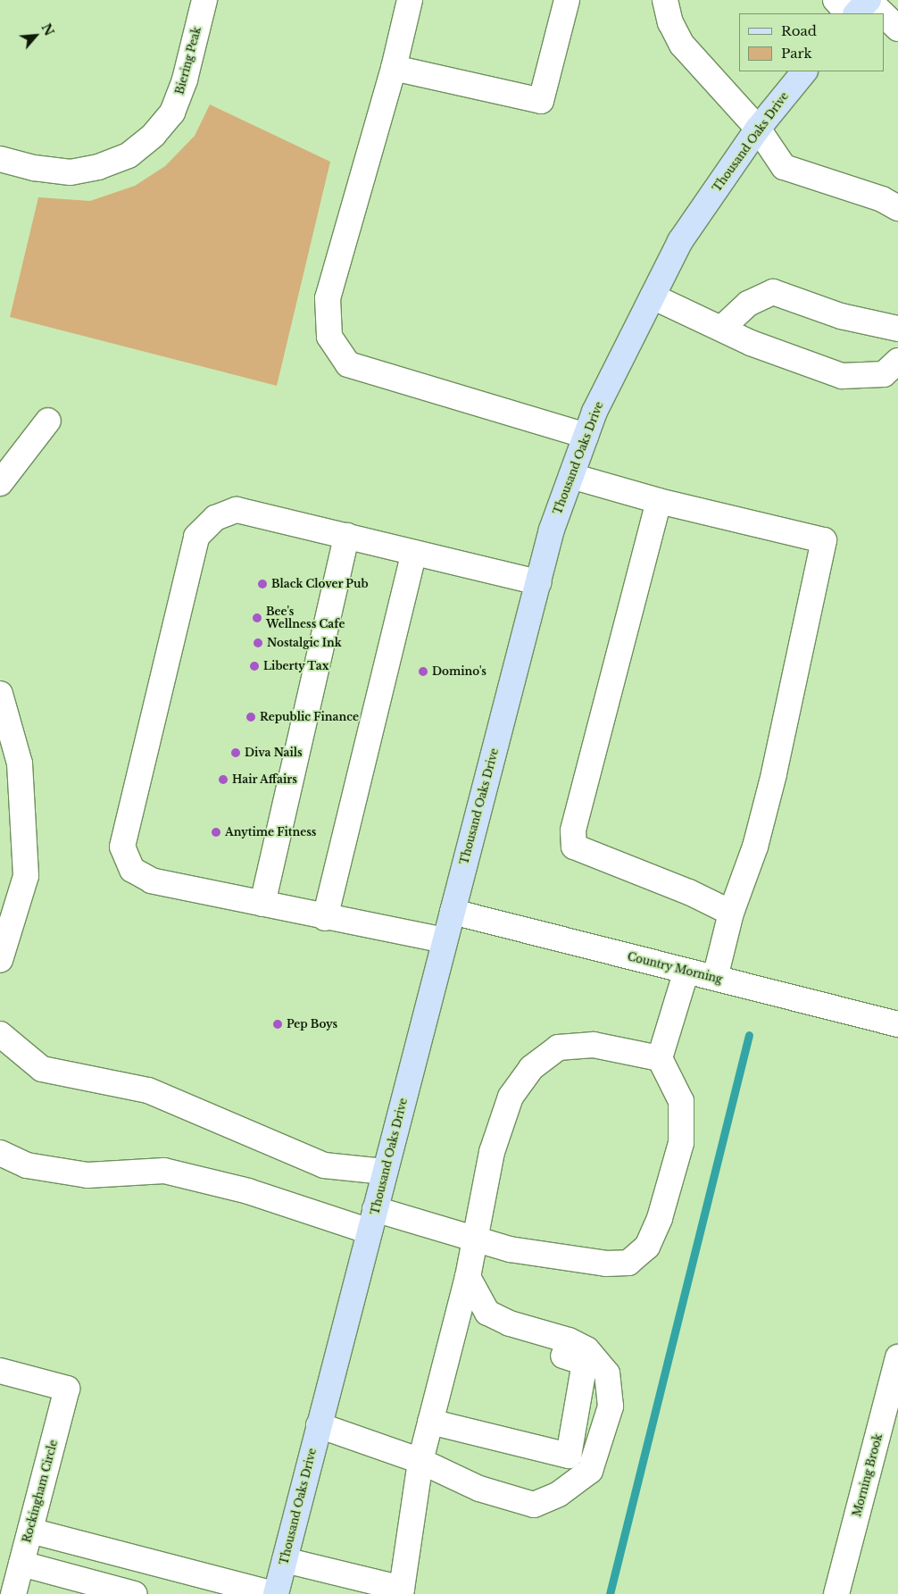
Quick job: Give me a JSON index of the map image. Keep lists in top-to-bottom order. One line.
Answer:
{"streets":{"main road":["Thousand Oaks Drive"],"street":["Biering Peak","Country Morning","Morning Brook","Rockingham Circle"]},"crossings":[["Thousand Oaks Drive","Country Morning"]],"places":["Black Clover Pub","Bee's Wellness Cafe","Nostalgic Ink","Liberty Tax","Domino's","Republic Finance","Diva Nails","Hair Affairs","Anytime Fitness","Pep Boys"],"legend":["Road","Park"],"north":"top right"}
